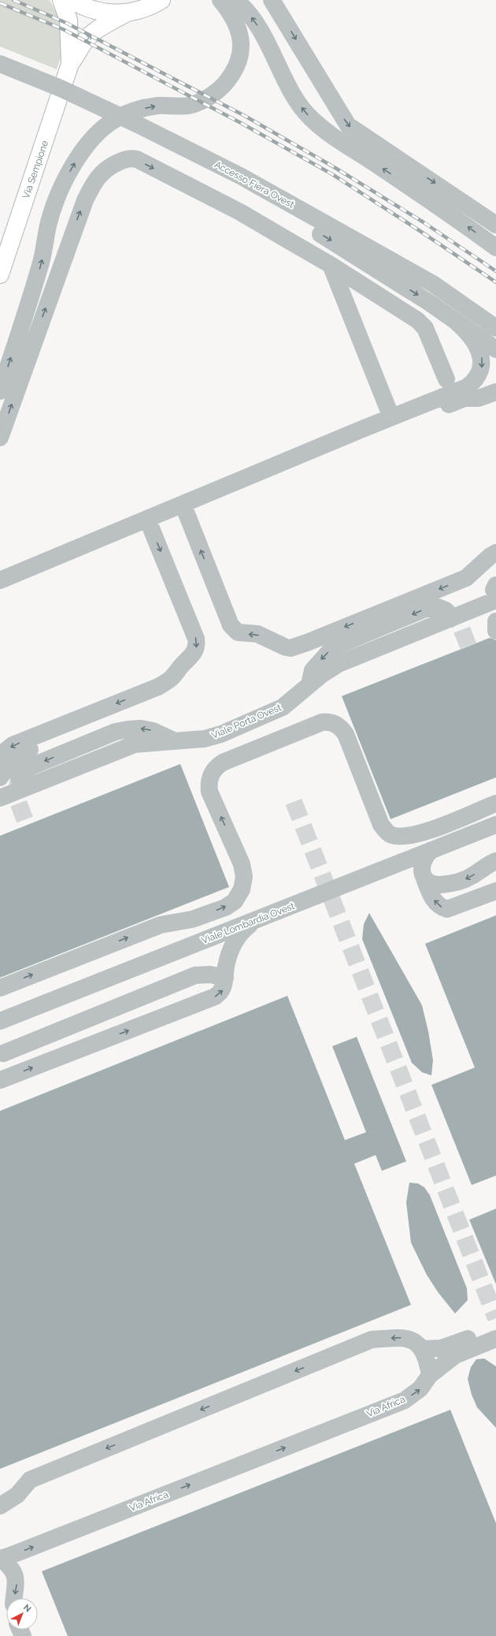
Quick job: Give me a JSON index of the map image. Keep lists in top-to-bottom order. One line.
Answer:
{"streets":{"main road":["Via Sempione"],"street":["Accesso Fiera Ovest","Viale Porta Ovest","Viale Lombardia Ovest","Via Africa"]},"north":"top right"}
